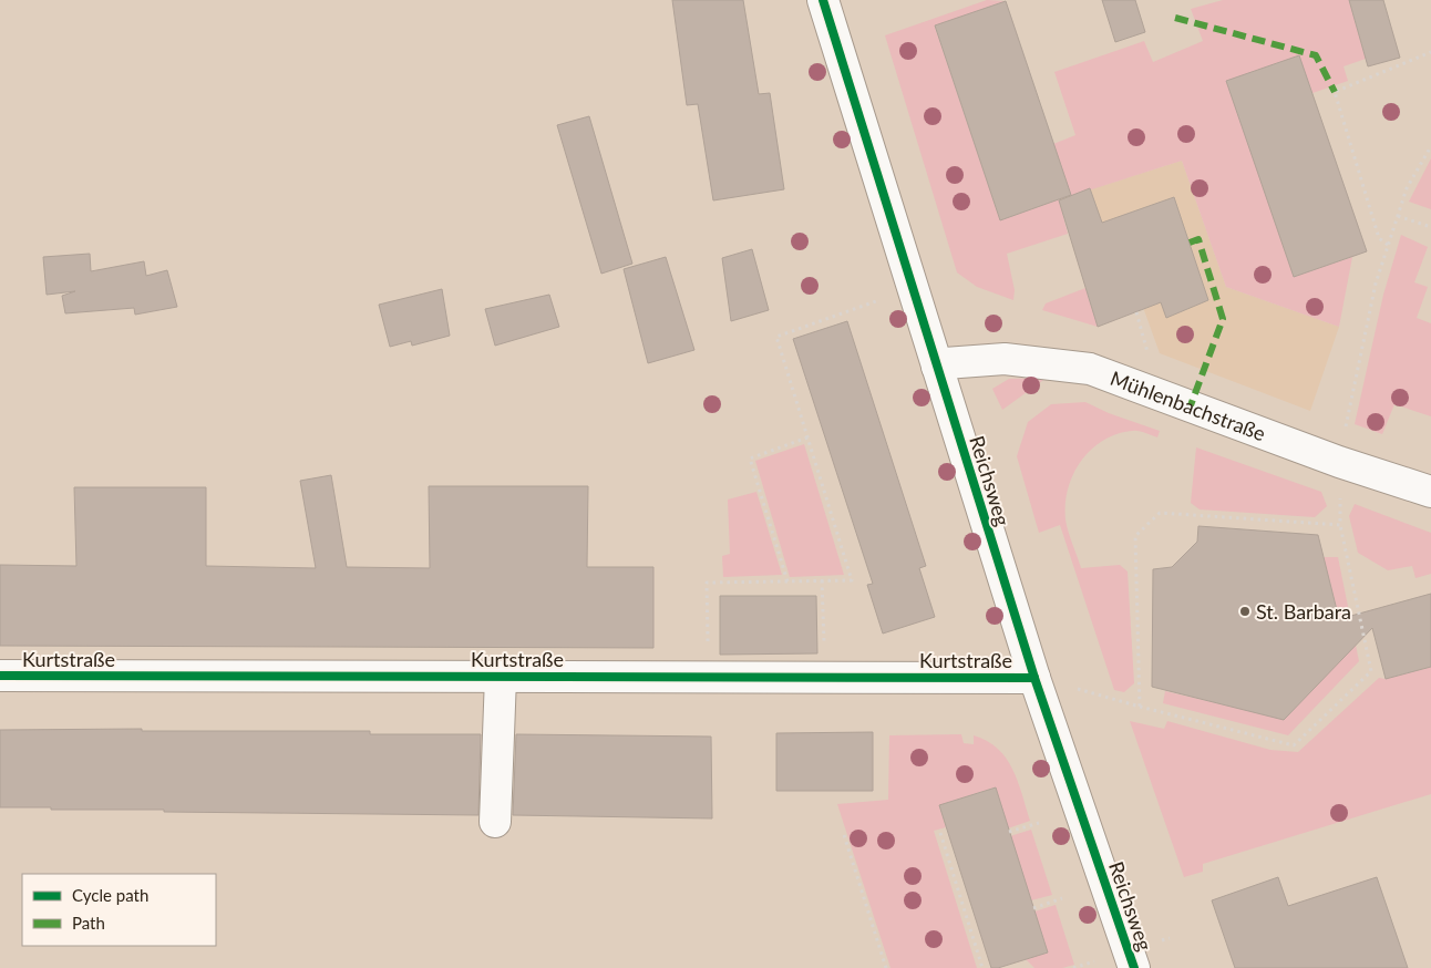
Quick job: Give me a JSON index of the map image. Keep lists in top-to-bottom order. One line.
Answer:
{"streets":{"street":["Mühlenbachstraße","Reichsweg","Kurtstraße"]},"crossings":[["Mühlenbachstraße","Reichsweg"],["Reichsweg","Kurtstraße"]],"places":["St. Barbara"],"legend":["Cycle path","Path"]}
